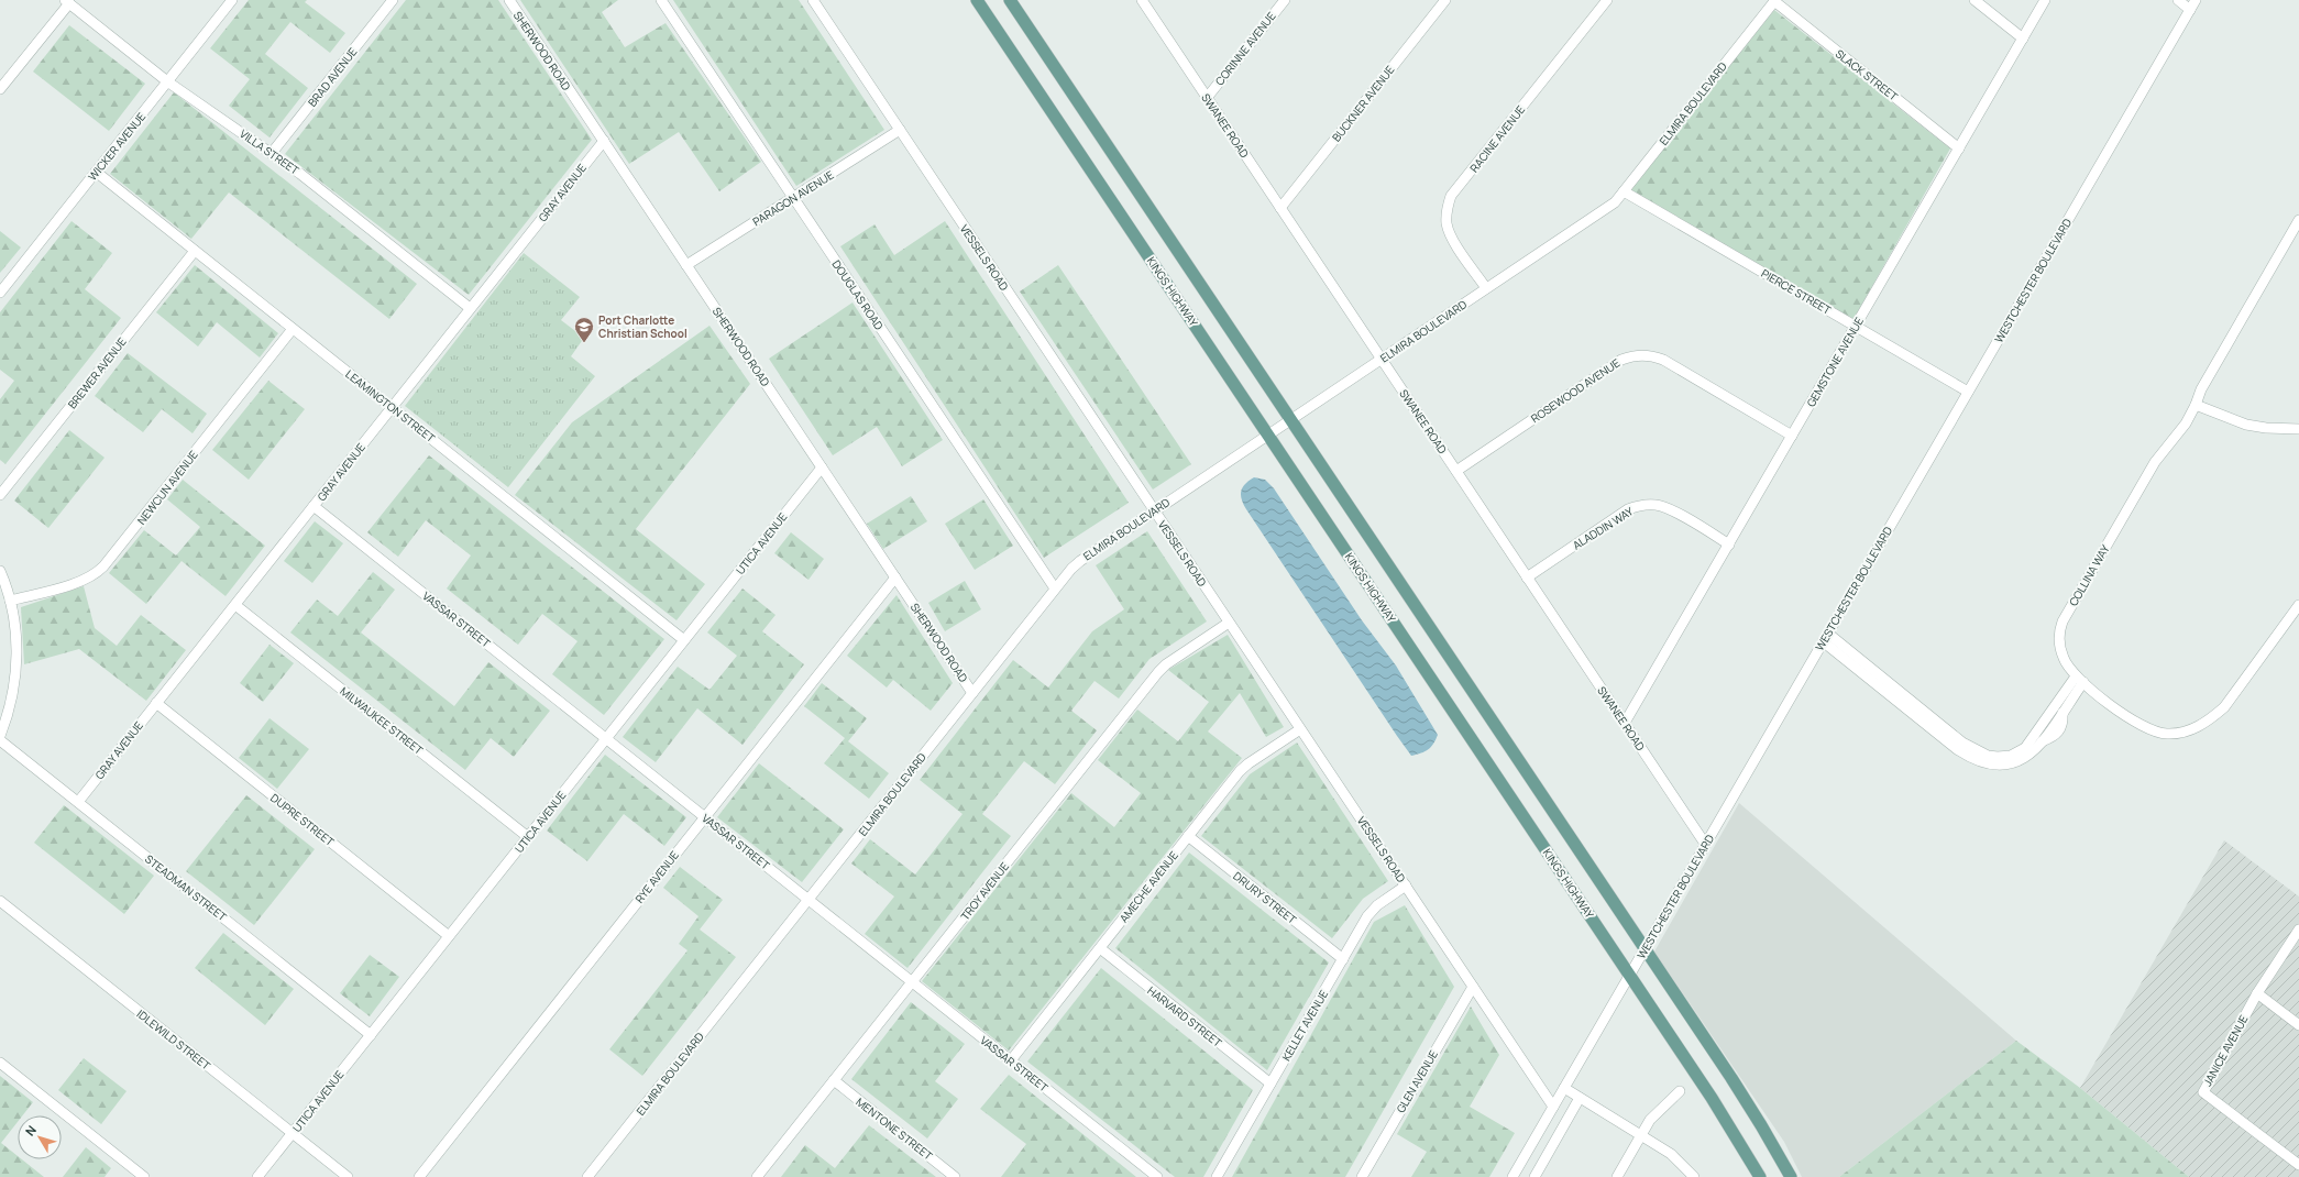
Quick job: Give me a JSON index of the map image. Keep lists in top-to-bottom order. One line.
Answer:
{"streets":{"main road":["KINGS HIGHWAY"],"street":["CORINNE AVENUE","SHERWOOD ROAD","SLACK STREET","BRAD AVENUE","BUCKNER AVENUE","ELMIRA BOULEVARD","SWANEE ROAD","RACINE AVENUE","WICKER AVENUE","VILLA STREET","GRAY AVENUE","PARAGON AVENUE","VESSELS ROAD","WESTCHESTER BOULEVARD","PIERCE STREET","DOUGLAS ROAD","GEMSTONE AVENUE","BREWER AVENUE","ROSEWOOD AVENUE","LEAMINGTON STREET","NEWCUN AVENUE","ALADDIN WAY","UTICA AVENUE","COLLINA WAY","VASSAR STREET","MILWAUKEE STREET","DUPRE STREET","RYE AVENUE","AMECHE AVENUE","STEADMAN STREET","TROY AVENUE","DRURY STREET","HARVARD STREET","KELLET AVENUE","IDLEWILD STREET","JANICE AVENUE","GLEN AVENUE","MENTONE STREET"]},"crossings":[["CORINNE AVENUE","SWANEE ROAD"],["SHERWOOD ROAD","ELMIRA BOULEVARD"],["SHERWOOD ROAD","GRAY AVENUE"],["SHERWOOD ROAD","PARAGON AVENUE"],["SHERWOOD ROAD","UTICA AVENUE"],["SHERWOOD ROAD","RYE AVENUE"],["SLACK STREET","ELMIRA BOULEVARD"],["SLACK STREET","GEMSTONE AVENUE"],["BRAD AVENUE","VILLA STREET"],["BUCKNER AVENUE","SWANEE ROAD"],["ELMIRA BOULEVARD","SWANEE ROAD"],["ELMIRA BOULEVARD","RACINE AVENUE"],["ELMIRA BOULEVARD","VESSELS ROAD"],["ELMIRA BOULEVARD","KINGS HIGHWAY"],["ELMIRA BOULEVARD","PIERCE STREET"],["ELMIRA BOULEVARD","DOUGLAS ROAD"],["ELMIRA BOULEVARD","VASSAR STREET"],["SWANEE ROAD","WESTCHESTER BOULEVARD"],["SWANEE ROAD","GEMSTONE AVENUE"],["SWANEE ROAD","ROSEWOOD AVENUE"],["SWANEE ROAD","ALADDIN WAY"],["WICKER AVENUE","VILLA STREET"],["WICKER AVENUE","LEAMINGTON STREET"],["VILLA STREET","GRAY AVENUE"],["GRAY AVENUE","LEAMINGTON STREET"],["GRAY AVENUE","VASSAR STREET"],["GRAY AVENUE","MILWAUKEE STREET"],["GRAY AVENUE","DUPRE STREET"],["GRAY AVENUE","STEADMAN STREET"],["PARAGON AVENUE","VESSELS ROAD"],["PARAGON AVENUE","DOUGLAS ROAD"],["VESSELS ROAD","WESTCHESTER BOULEVARD"],["VESSELS ROAD","AMECHE AVENUE"],["VESSELS ROAD","TROY AVENUE"],["VESSELS ROAD","KELLET AVENUE"],["VESSELS ROAD","GLEN AVENUE"],["WESTCHESTER BOULEVARD","KINGS HIGHWAY"],["WESTCHESTER BOULEVARD","PIERCE STREET"],["PIERCE STREET","GEMSTONE AVENUE"],["GEMSTONE AVENUE","ROSEWOOD AVENUE"],["GEMSTONE AVENUE","ALADDIN WAY"],["BREWER AVENUE","LEAMINGTON STREET"],["LEAMINGTON STREET","NEWCUN AVENUE"],["LEAMINGTON STREET","UTICA AVENUE"],["UTICA AVENUE","VASSAR STREET"],["UTICA AVENUE","MILWAUKEE STREET"],["UTICA AVENUE","DUPRE STREET"],["UTICA AVENUE","STEADMAN STREET"],["UTICA AVENUE","IDLEWILD STREET"],["VASSAR STREET","RYE AVENUE"],["VASSAR STREET","AMECHE AVENUE"],["VASSAR STREET","TROY AVENUE"],["AMECHE AVENUE","DRURY STREET"],["AMECHE AVENUE","HARVARD STREET"],["TROY AVENUE","MENTONE STREET"],["DRURY STREET","KELLET AVENUE"],["HARVARD STREET","KELLET AVENUE"]],"places":{"school or university":["Port Charlotte Christian School"]},"north":"top left"}
